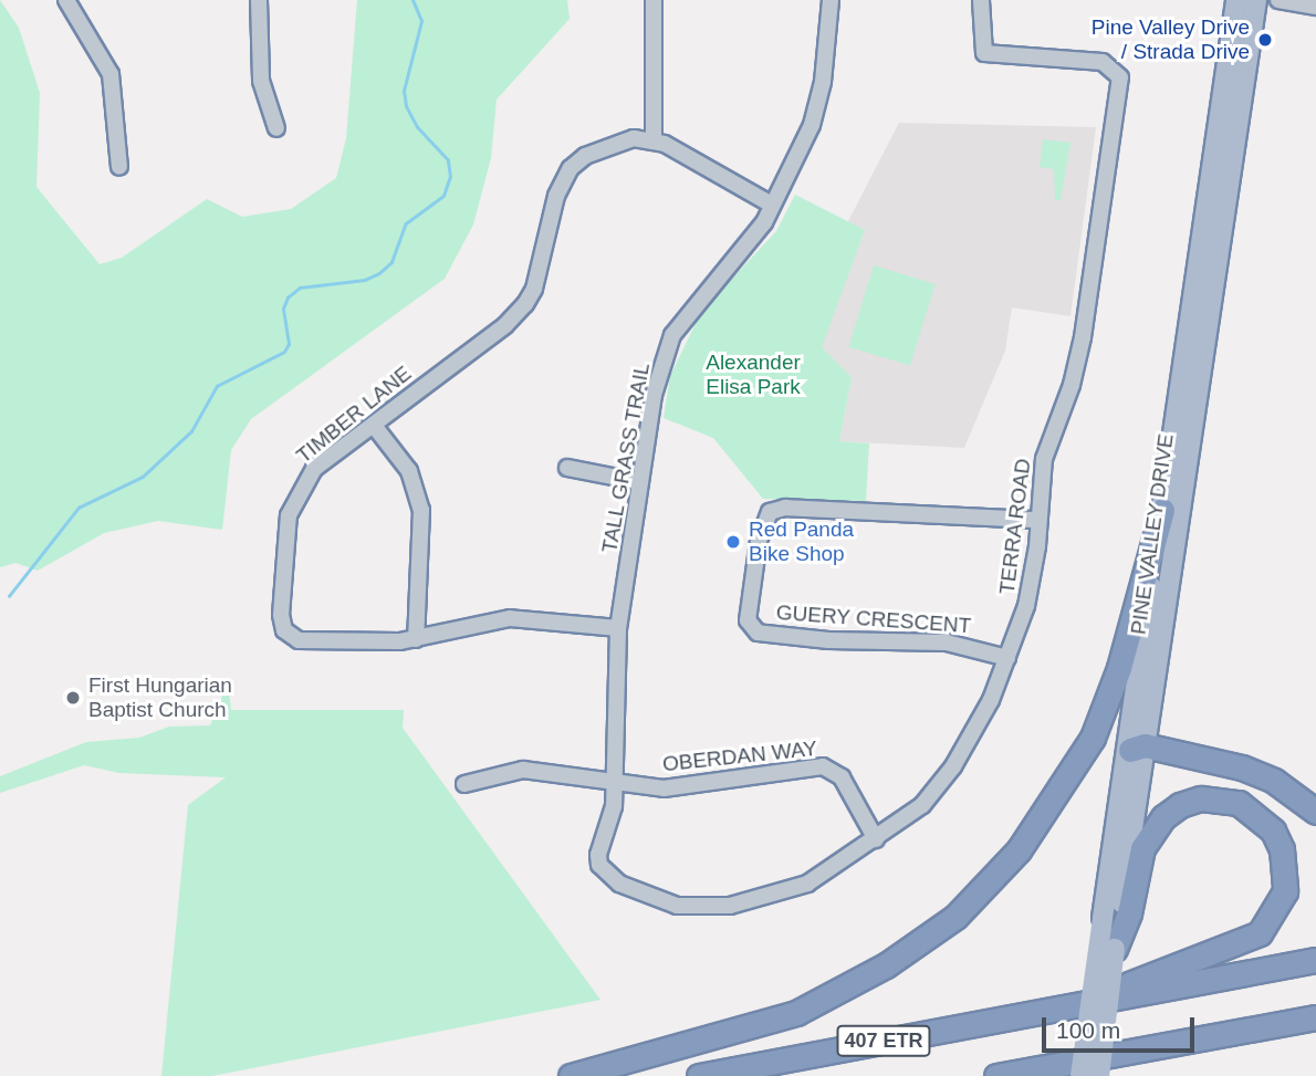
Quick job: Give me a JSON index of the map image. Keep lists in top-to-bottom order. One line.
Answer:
{"streets":{"highway":["407 ETR"],"main road":["PINE VALLEY DRIVE"],"street":["TIMBER LANE","TALL GRASS TRAIL","TERRA ROAD","GUERY CRESCENT","OBERDAN WAY"]},"crossings":[["TIMBER LANE","TALL GRASS TRAIL"],["TALL GRASS TRAIL","TERRA ROAD"],["TALL GRASS TRAIL","OBERDAN WAY"],["TERRA ROAD","GUERY CRESCENT"],["TERRA ROAD","OBERDAN WAY"]],"parks":["Alexander Elisa Park"],"places":["Pine Valley Drive / Strada Drive","Red Panda Bike Shop","First Hungarian Baptist Church"],"scale_bar":"100 m"}
